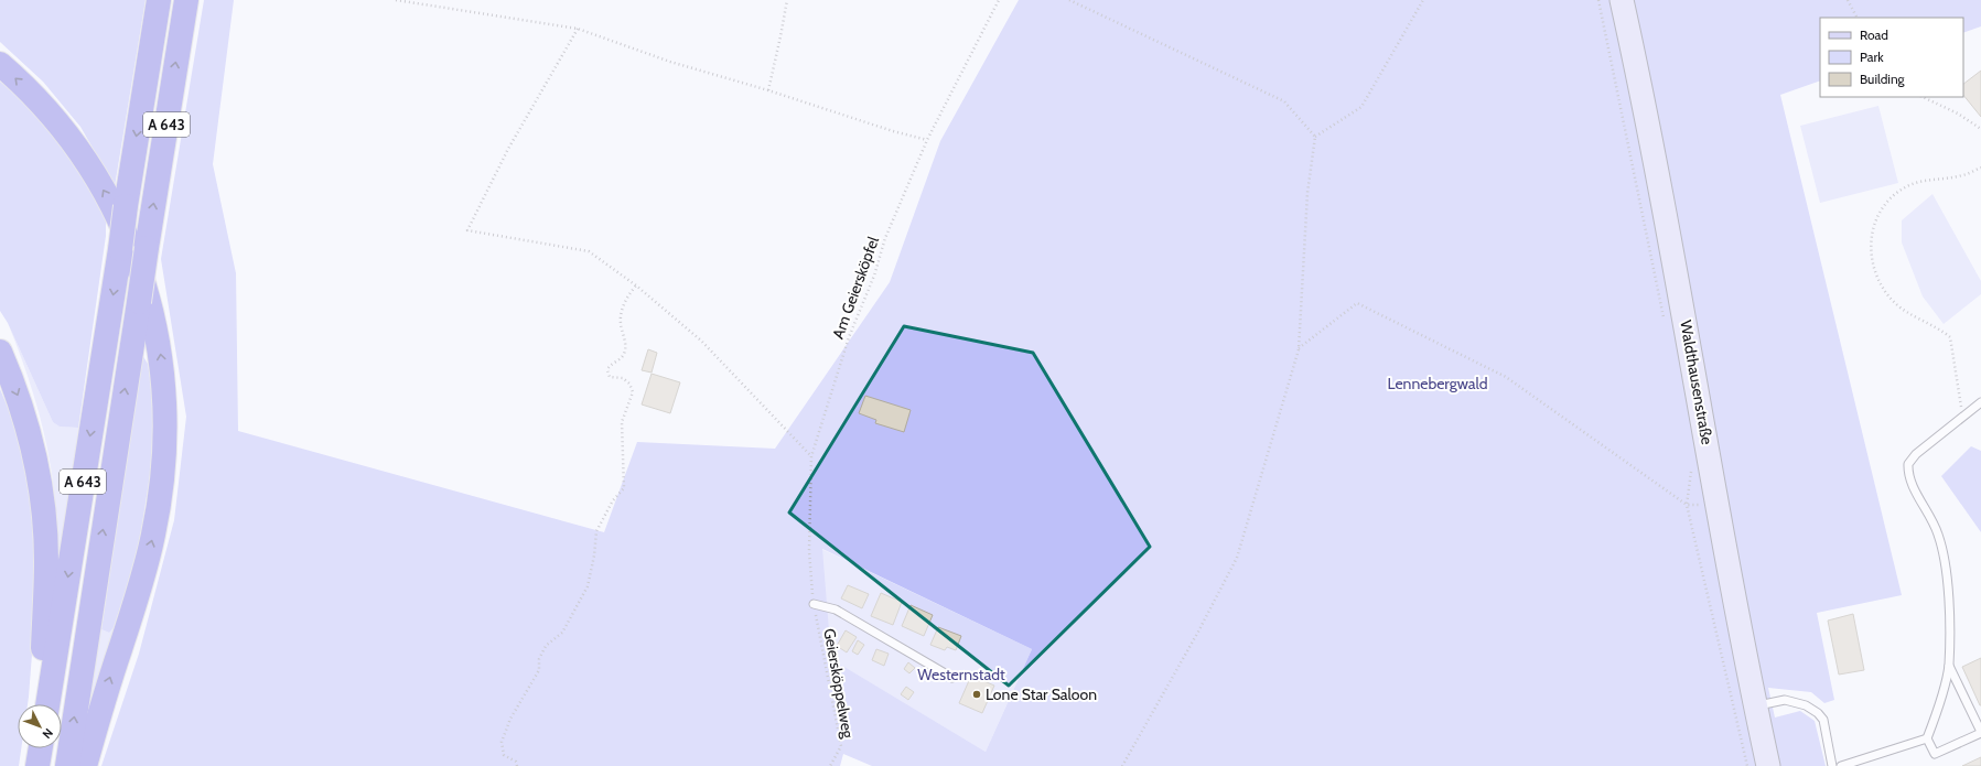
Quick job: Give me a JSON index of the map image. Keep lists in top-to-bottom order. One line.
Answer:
{"streets":{"highway":["A 643"],"street":["Waldthausenstraße"],"path":["Am Geiersköpfel","Geiersköppelweg"]},"crossings":[["Am Geiersköpfel","Geiersköppelweg"]],"parks":["Lennebergwald","Westernstadt"],"places":["Lone Star Saloon"],"legend":["Road","Park","Building"],"north":"bottom right"}
